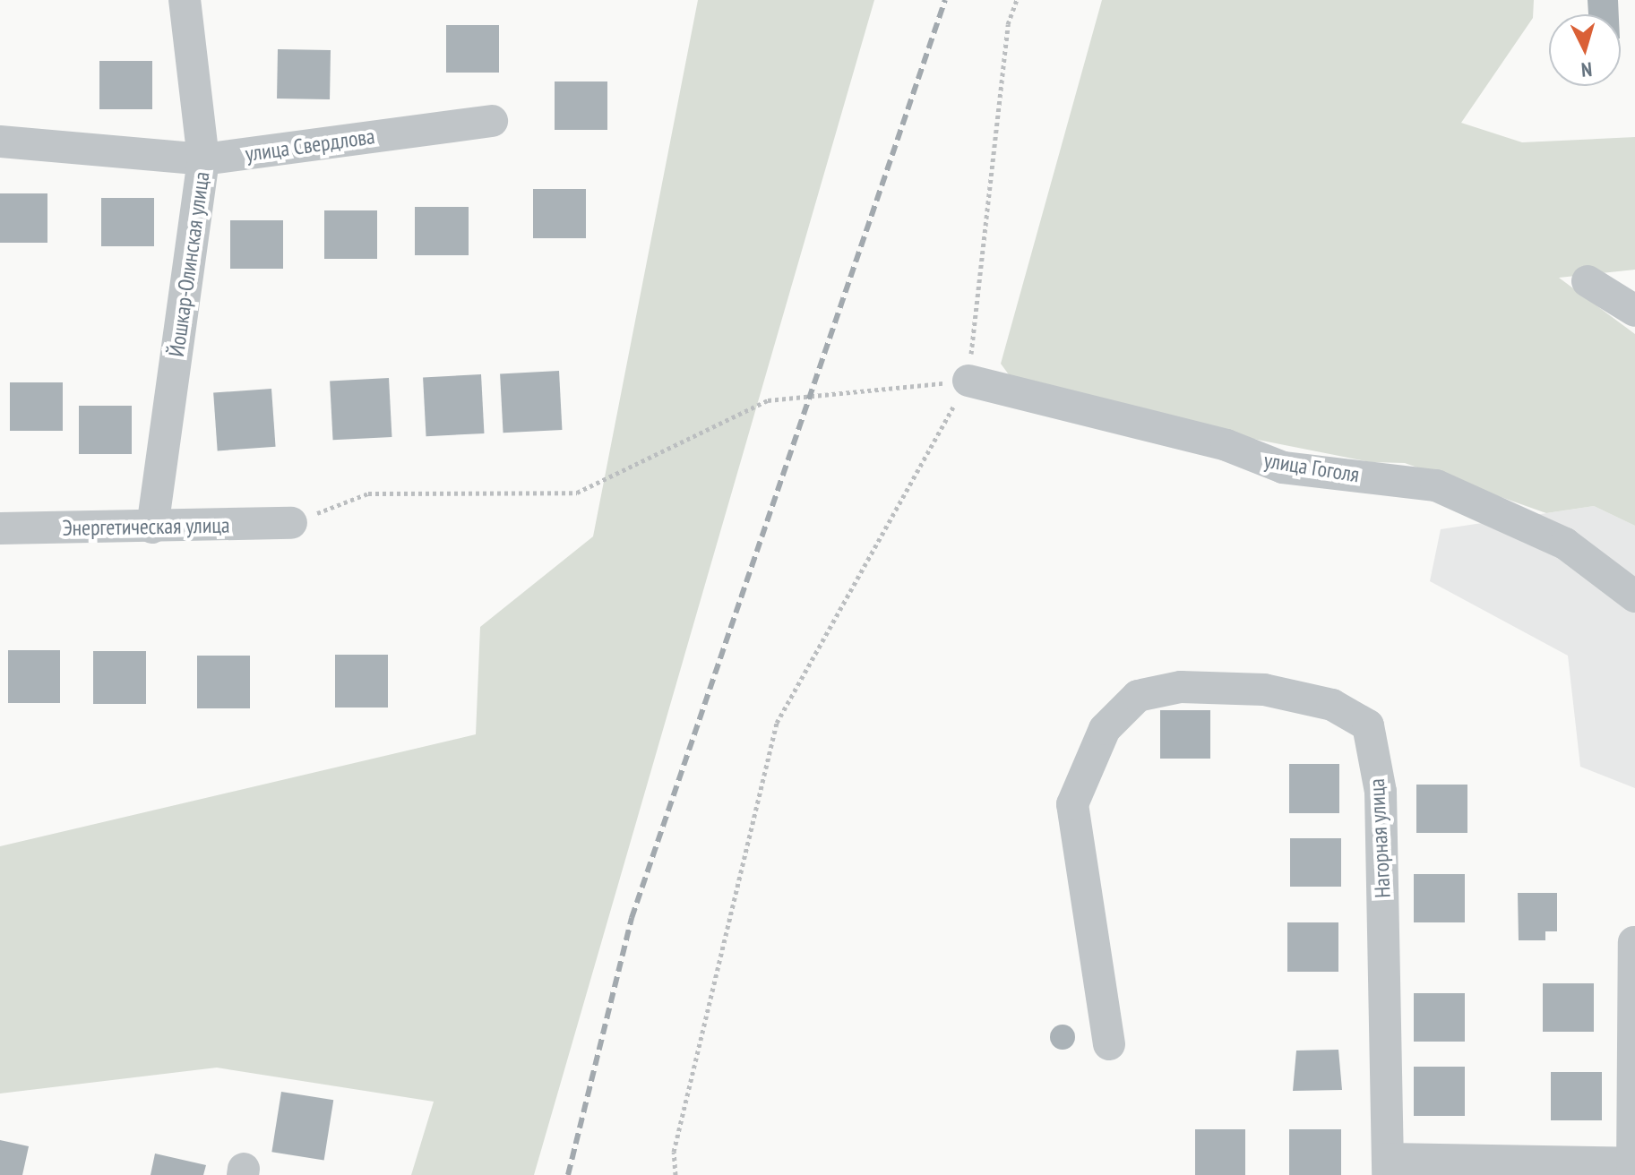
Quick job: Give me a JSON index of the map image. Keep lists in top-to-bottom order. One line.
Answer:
{"streets":{"street":["улица Свердлова","Йошкар-Олинская улица","улица Гоголя","Энергетическая улица","Нагорная улица"]},"crossings":[["улица Свердлова","Йошкар-Олинская улица"],["Йошкар-Олинская улица","Энергетическая улица"]],"north":"bottom"}
